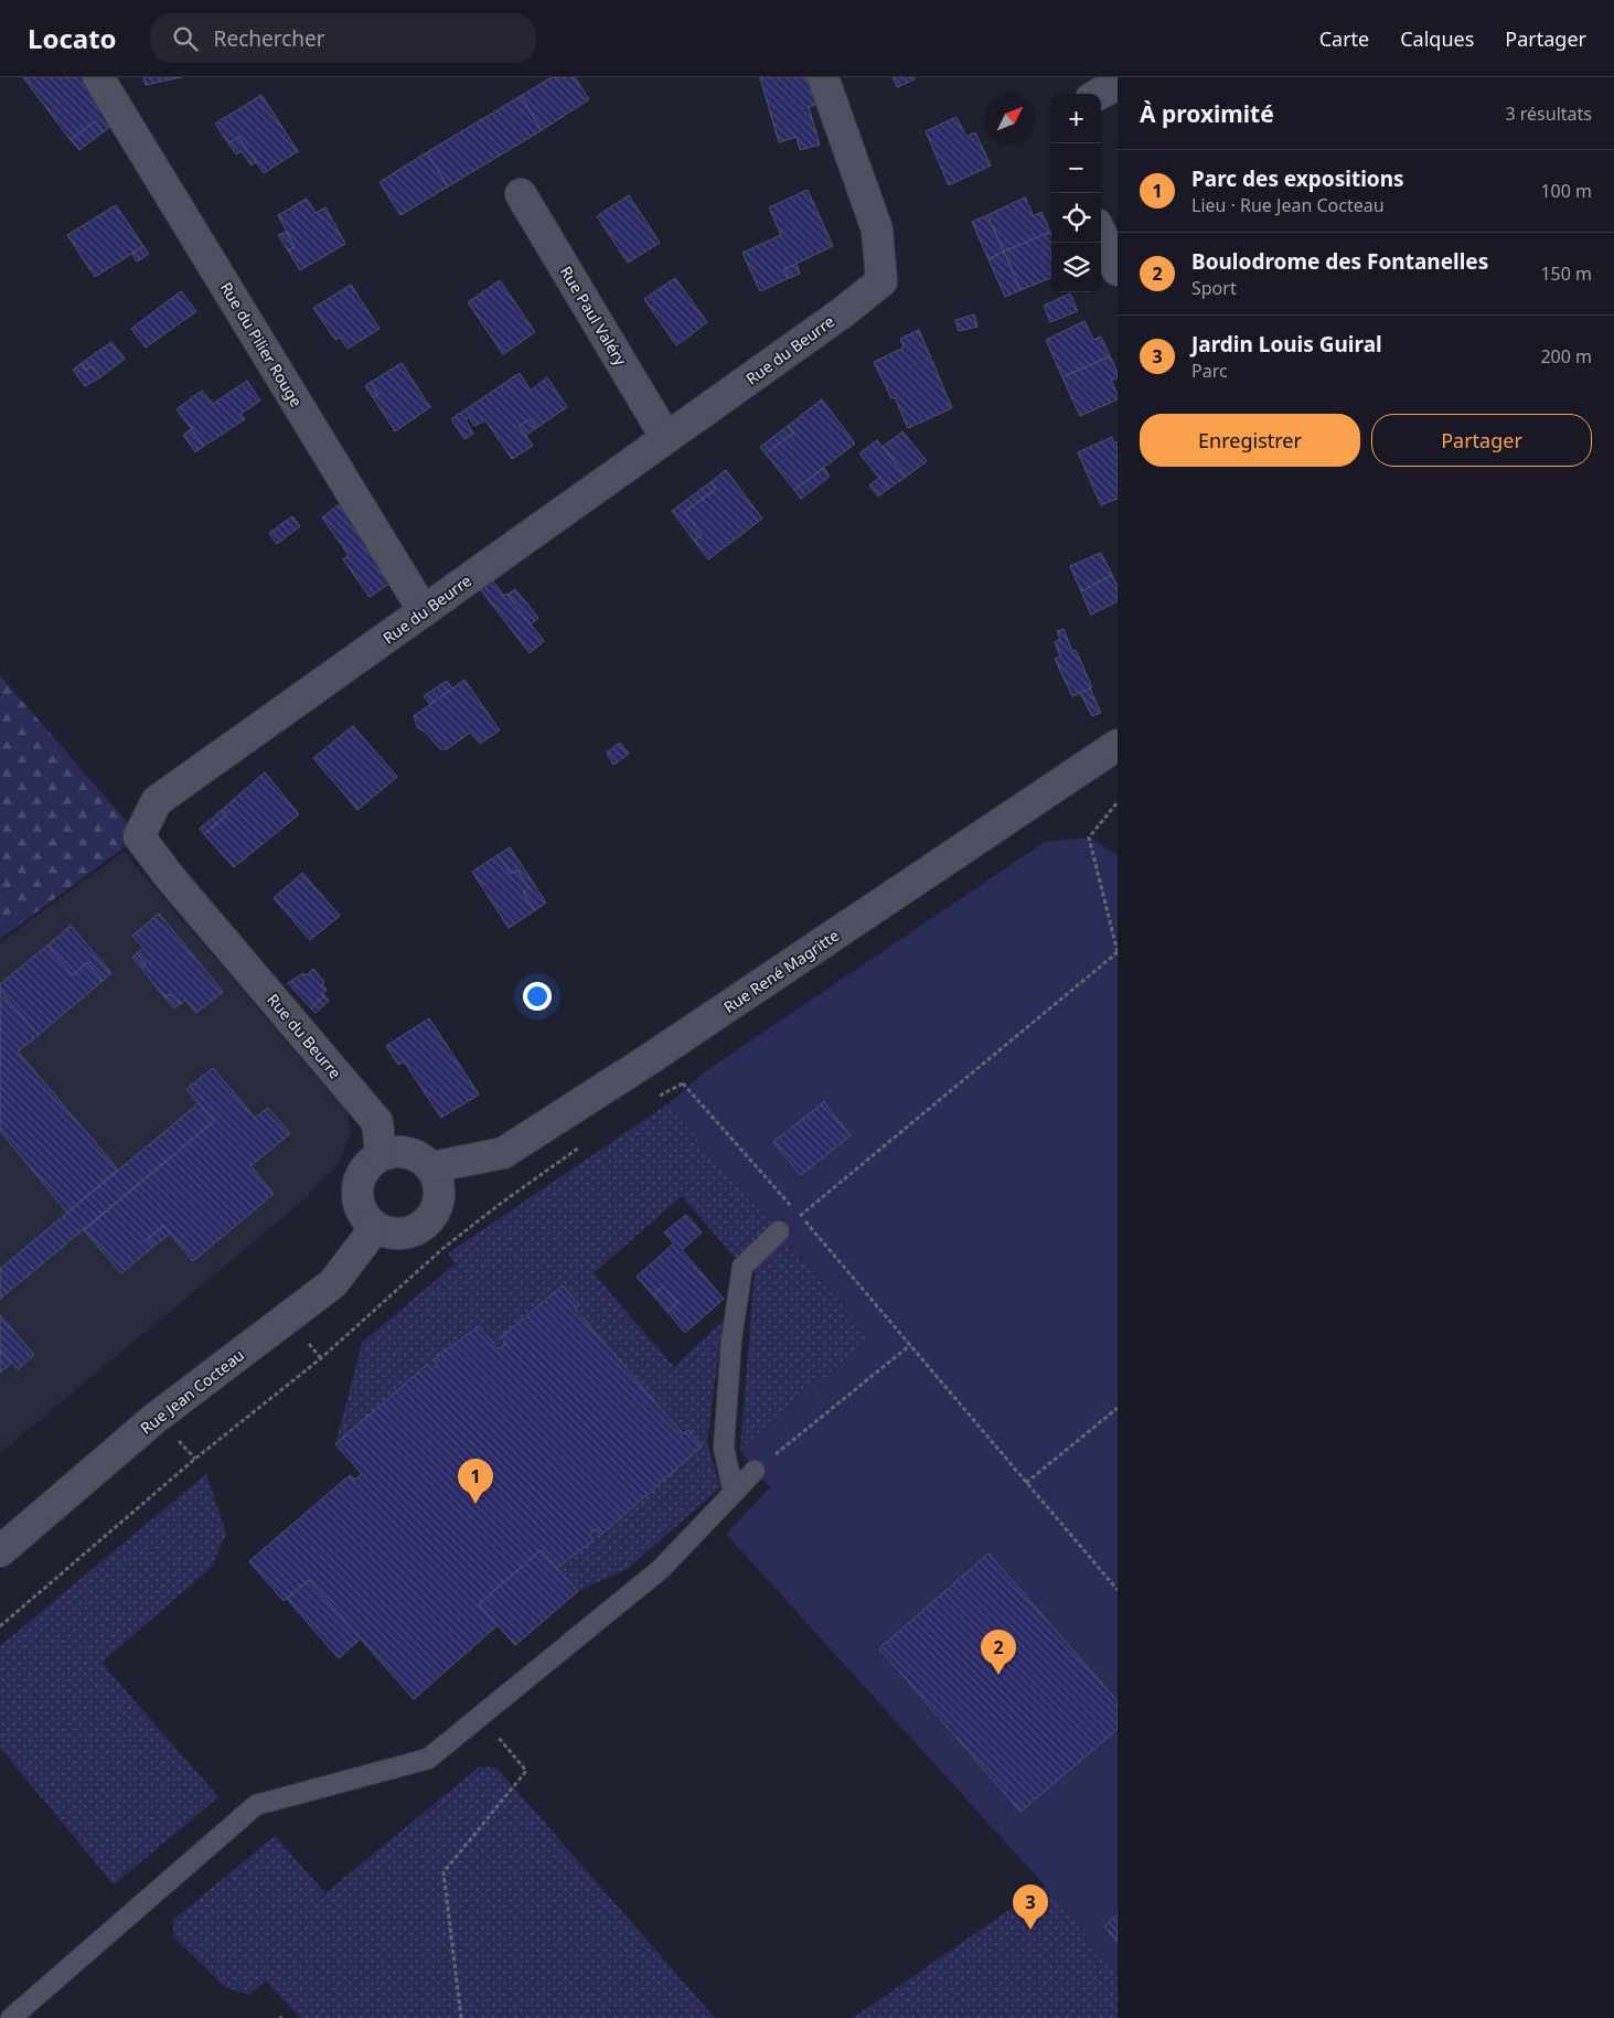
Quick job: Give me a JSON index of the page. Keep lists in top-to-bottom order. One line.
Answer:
{"streets":{"street":["Rue Paul Valéry","Rue du Pilier Rouge","Rue du Beurre","Rue René Magritte","Rue Jean Cocteau"]},"crossings":[["Rue Paul Valéry","Rue du Beurre"],["Rue du Pilier Rouge","Rue du Beurre"],["Rue du Beurre","Rue René Magritte"],["Rue du Beurre","Rue Jean Cocteau"],["Rue René Magritte","Rue Jean Cocteau"]],"north":"top right","page":{"header":"Locato","search":"Rechercher","nav":["Carte","Calques","Partager"],"heading":["À proximité","3 résultats"],"map_buttons":["+","−"],"list":[{"mark":"1","name":"Parc des expositions","note":"Lieu · Rue Jean Cocteau","value":"100 m"},{"mark":"2","name":"Boulodrome des Fontanelles","note":"Sport","value":"150 m"},{"mark":"3","name":"Jardin Louis Guiral","note":"Parc","value":"200 m"}],"buttons":["Enregistrer","Partager"],"pins":["1","2","3"]}}
